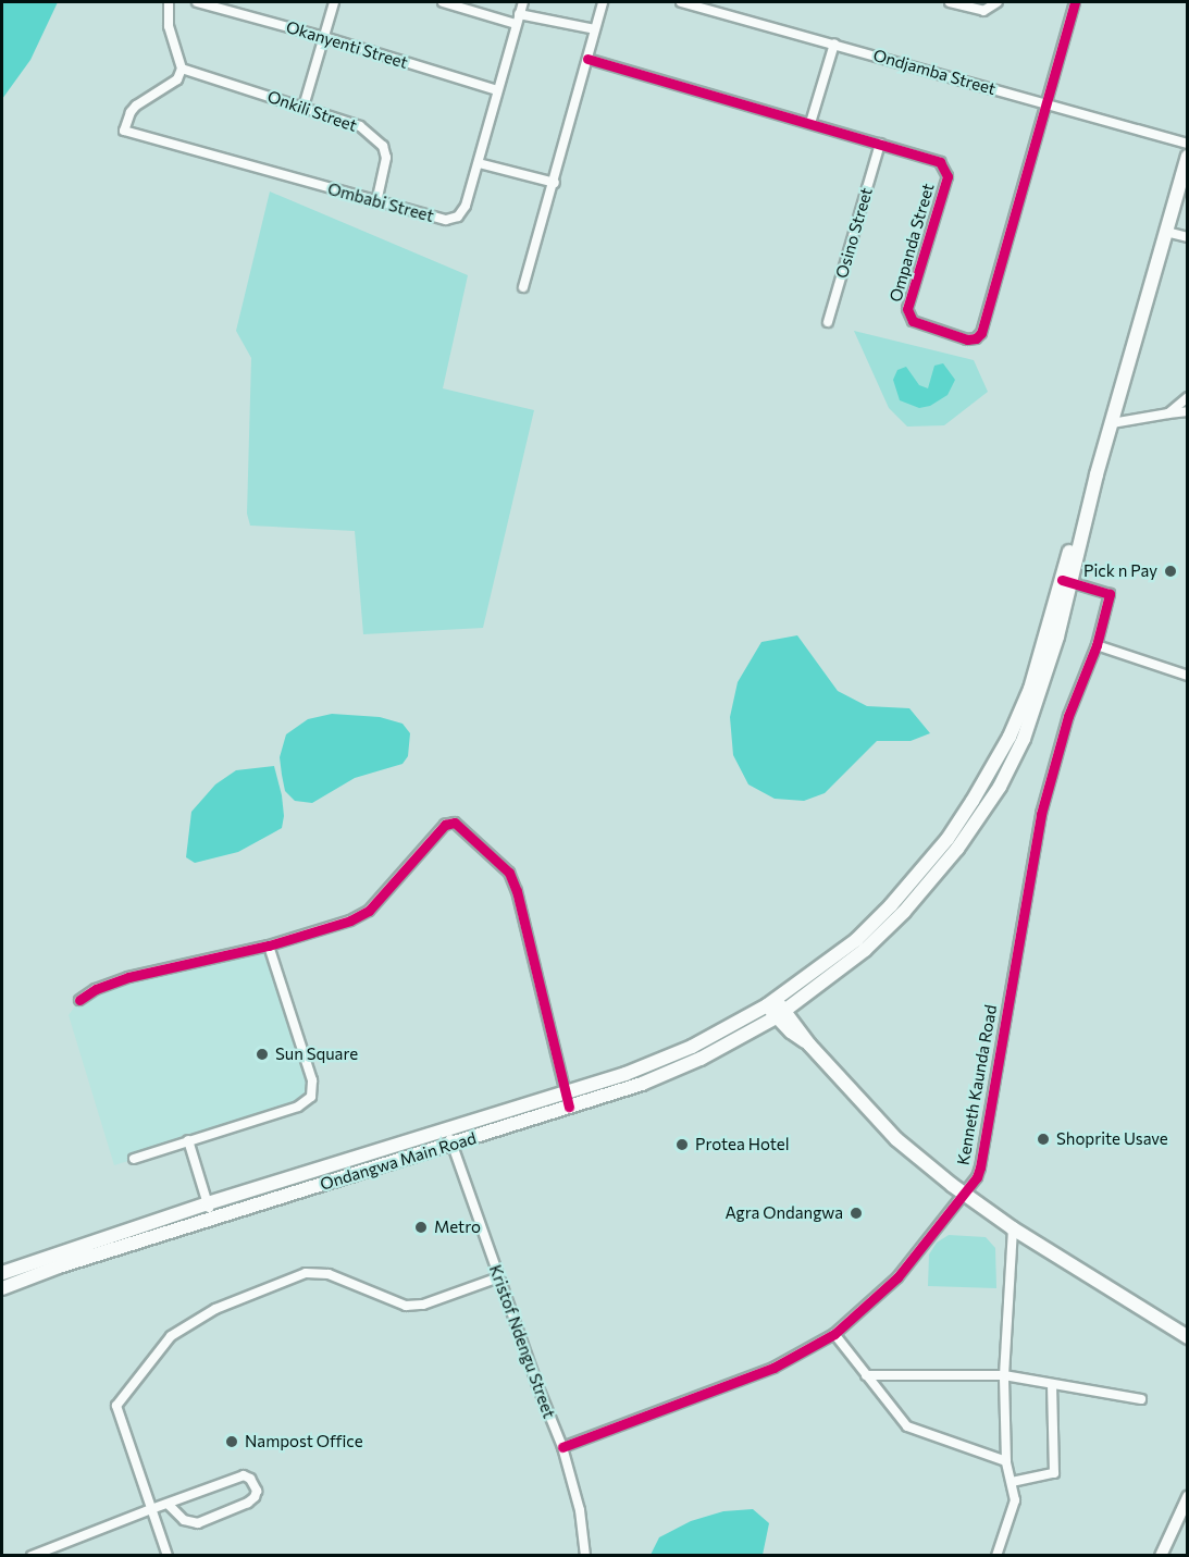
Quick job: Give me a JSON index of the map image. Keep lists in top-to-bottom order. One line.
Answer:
{"streets":{"main road":["Ondangwa Main Road"],"street":["Okanyenti Street","Ondjamba Street","Onkili Street","Ombabi Street","Osino Street","Ompanda Street","Kenneth Kaunda Road","Kristof Ndengu Street"]},"crossings":[["Okanyenti Street","Ombabi Street"],["Ondjamba Street","Ompanda Street"],["Onkili Street","Ombabi Street"],["Osino Street","Ompanda Street"],["Kenneth Kaunda Road","Ondangwa Main Road"],["Kenneth Kaunda Road","Kristof Ndengu Street"],["Ondangwa Main Road","Kristof Ndengu Street"]],"places":["Pick n Pay","Sun Square","Shoprite Usave","Protea Hotel","Agra Ondangwa","Metro","Nampost Office"]}
